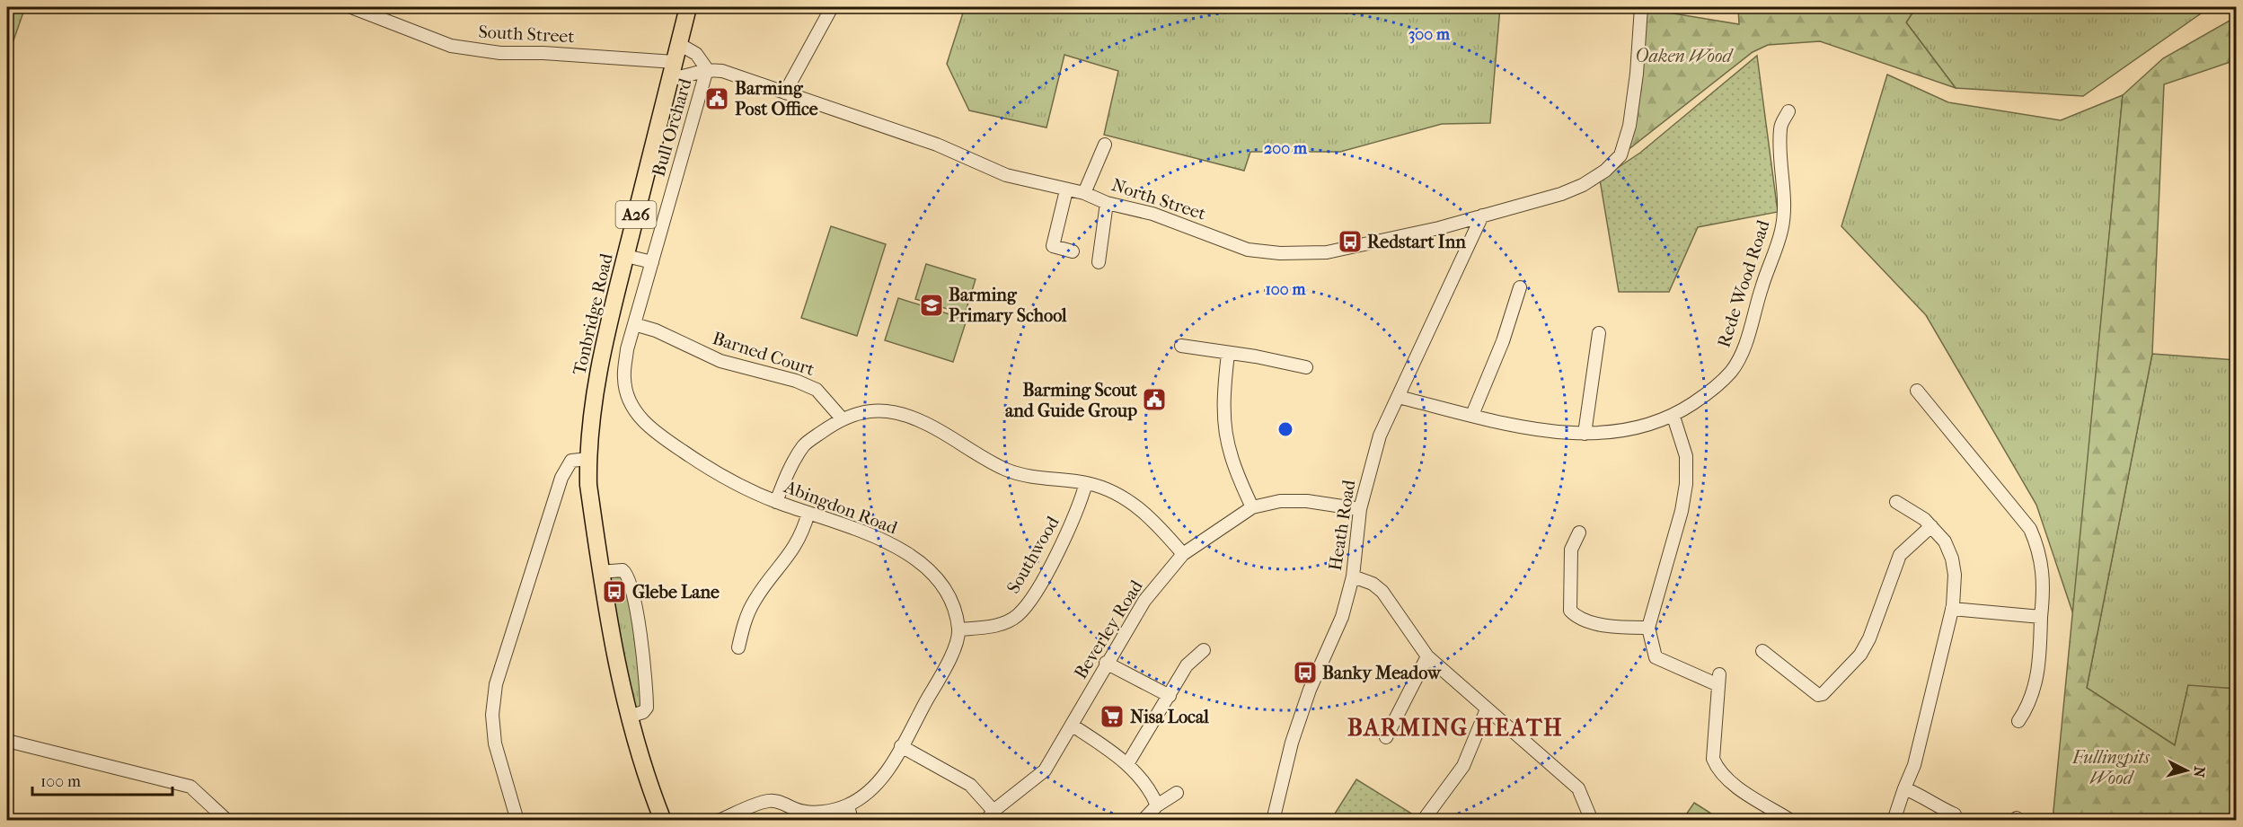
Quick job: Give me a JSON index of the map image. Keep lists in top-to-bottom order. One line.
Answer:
{"streets":{"main road":["A26","Tonbridge Road"],"street":["South Street","Bull Orchard","North Street","Rede Wood Road","Barned Court","Abingdon Road","Heath Road","Southwood","Beverley Road"]},"crossings":[["South Street","Tonbridge Road"],["Bull Orchard","North Street"],["Bull Orchard","Abingdon Road"],["North Street","Tonbridge Road"],["North Street","Heath Road"],["Rede Wood Road","Heath Road"],["Barned Court","Abingdon Road"],["Abingdon Road","Southwood"],["Heath Road","Beverley Road"]],"districts":["BARMING HEATH"],"parks":["Oaken Wood","Fullingpits Wood"],"places":{"public building":["Barming Post Office","Barming Scout and Guide Group"],"bus stop":["Redstart Inn","Glebe Lane","Banky Meadow"],"school or university":["Barming Primary School"],"supermarket":["Nisa Local"]},"scale_bar":"100 m","north":"right","rings":["300 m","200 m","100 m"]}
